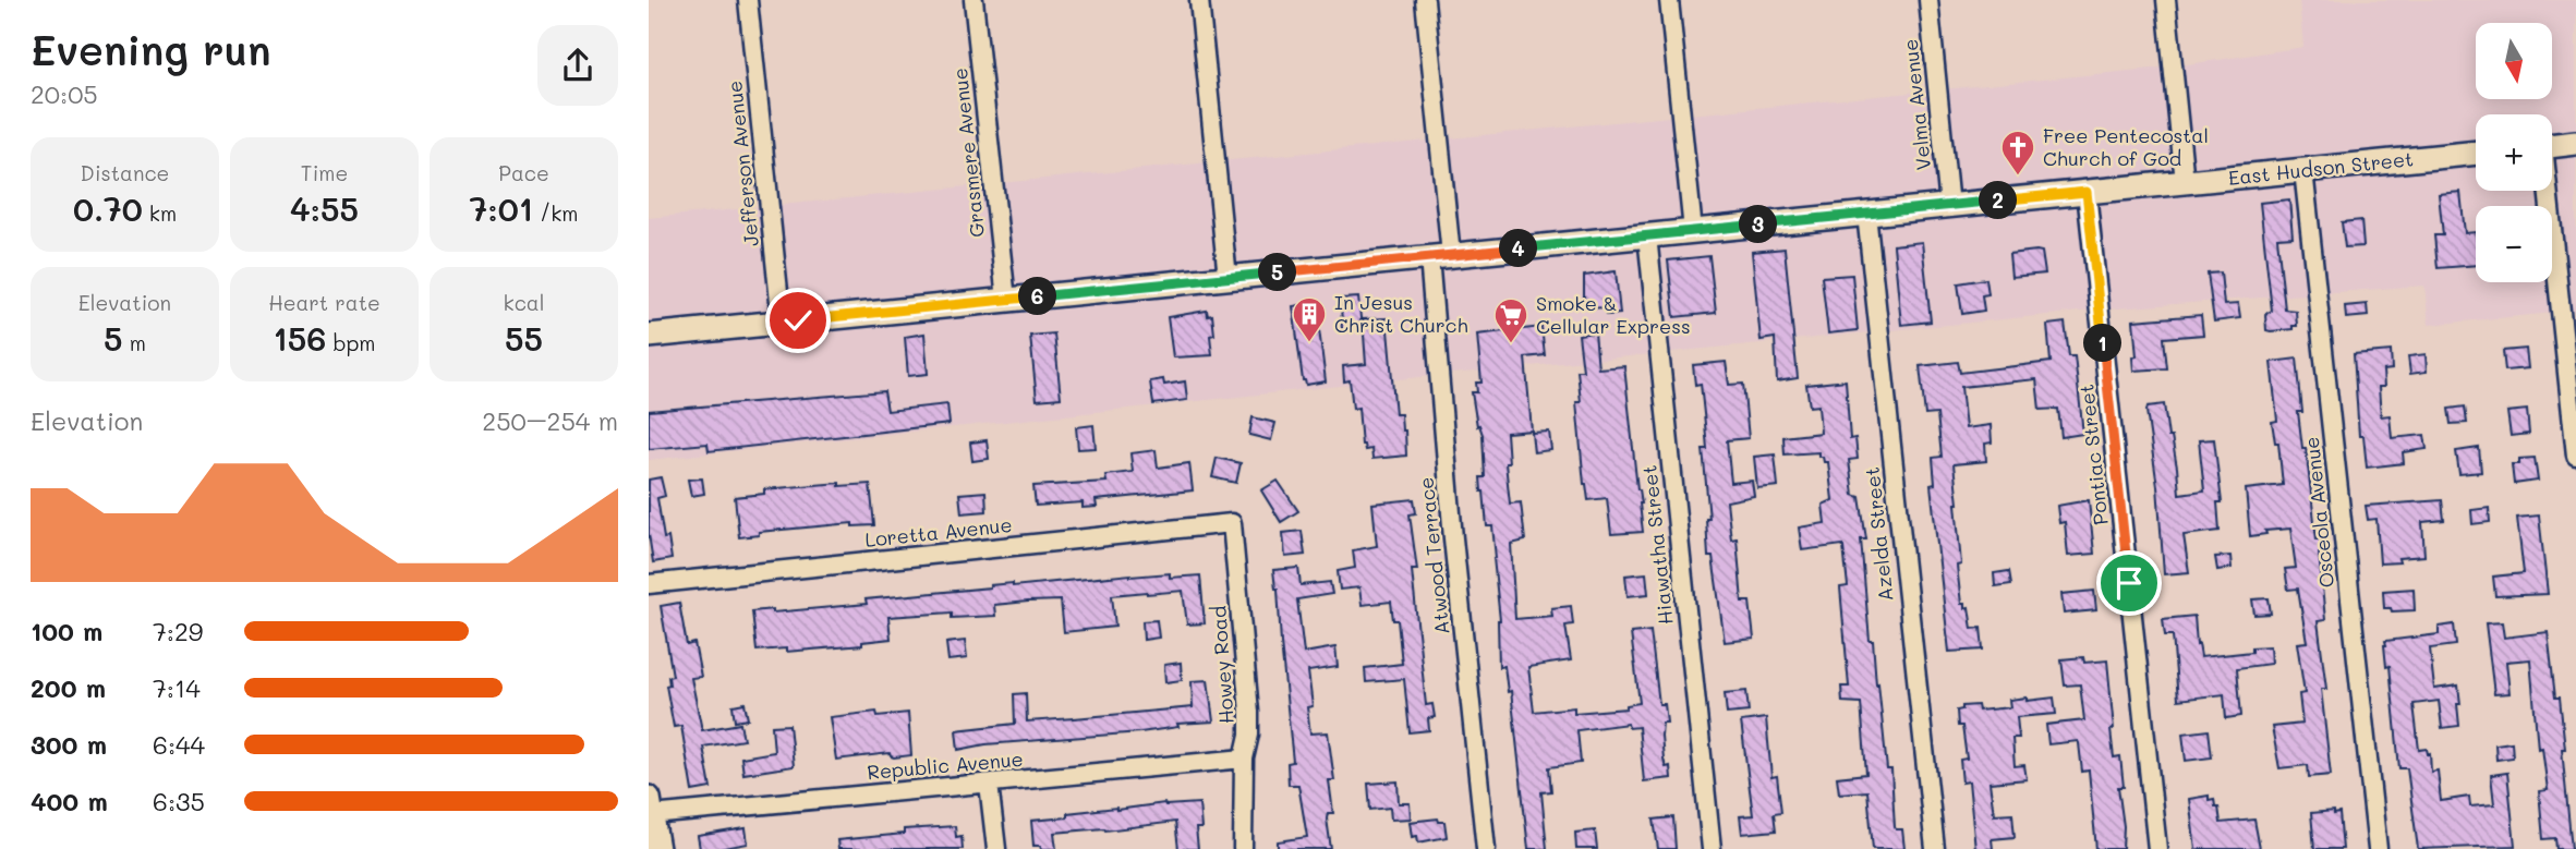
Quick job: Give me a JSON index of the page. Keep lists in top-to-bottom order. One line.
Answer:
{"streets":{"main road":["East Hudson Street"],"street":["Velma Avenue","Grasmere Avenue","Jefferson Avenue","Pontiac Street","Osceola Avenue","Loretta Avenue","Azelda Street","Hiawatha Street","Atwood Terrace","Howey Road","Republic Avenue"]},"crossings":[["Velma Avenue","East Hudson Street"],["Grasmere Avenue","East Hudson Street"],["Jefferson Avenue","East Hudson Street"],["East Hudson Street","Pontiac Street"],["East Hudson Street","Osceola Avenue"],["East Hudson Street","Azelda Street"],["East Hudson Street","Hiawatha Street"],["East Hudson Street","Atwood Terrace"],["Loretta Avenue","Howey Road"],["Howey Road","Republic Avenue"]],"places":{"church":["Free Pentecostal Church of God"],"building":["In Jesus Christ Church"],"supermarket":["Smoke & Cellular Express"]},"north":"bottom","page":{"heading":["Evening run","20:05"],"map_buttons":["+","−"],"stats":[["Distance","0.70 km"],["Time","4:55"],["Pace","7:01 /km"],["Elevation","5 m"],["Heart rate","156 bpm"],["kcal","55"]],"pins":["2","3","4","5","6","1"],"chart":["Elevation","250–254 m"],"list":[{"name":"100 m","note":"7:29"},{"name":"200 m","note":"7:14"},{"name":"300 m","note":"6:44"},{"name":"400 m","note":"6:35"}]}}
